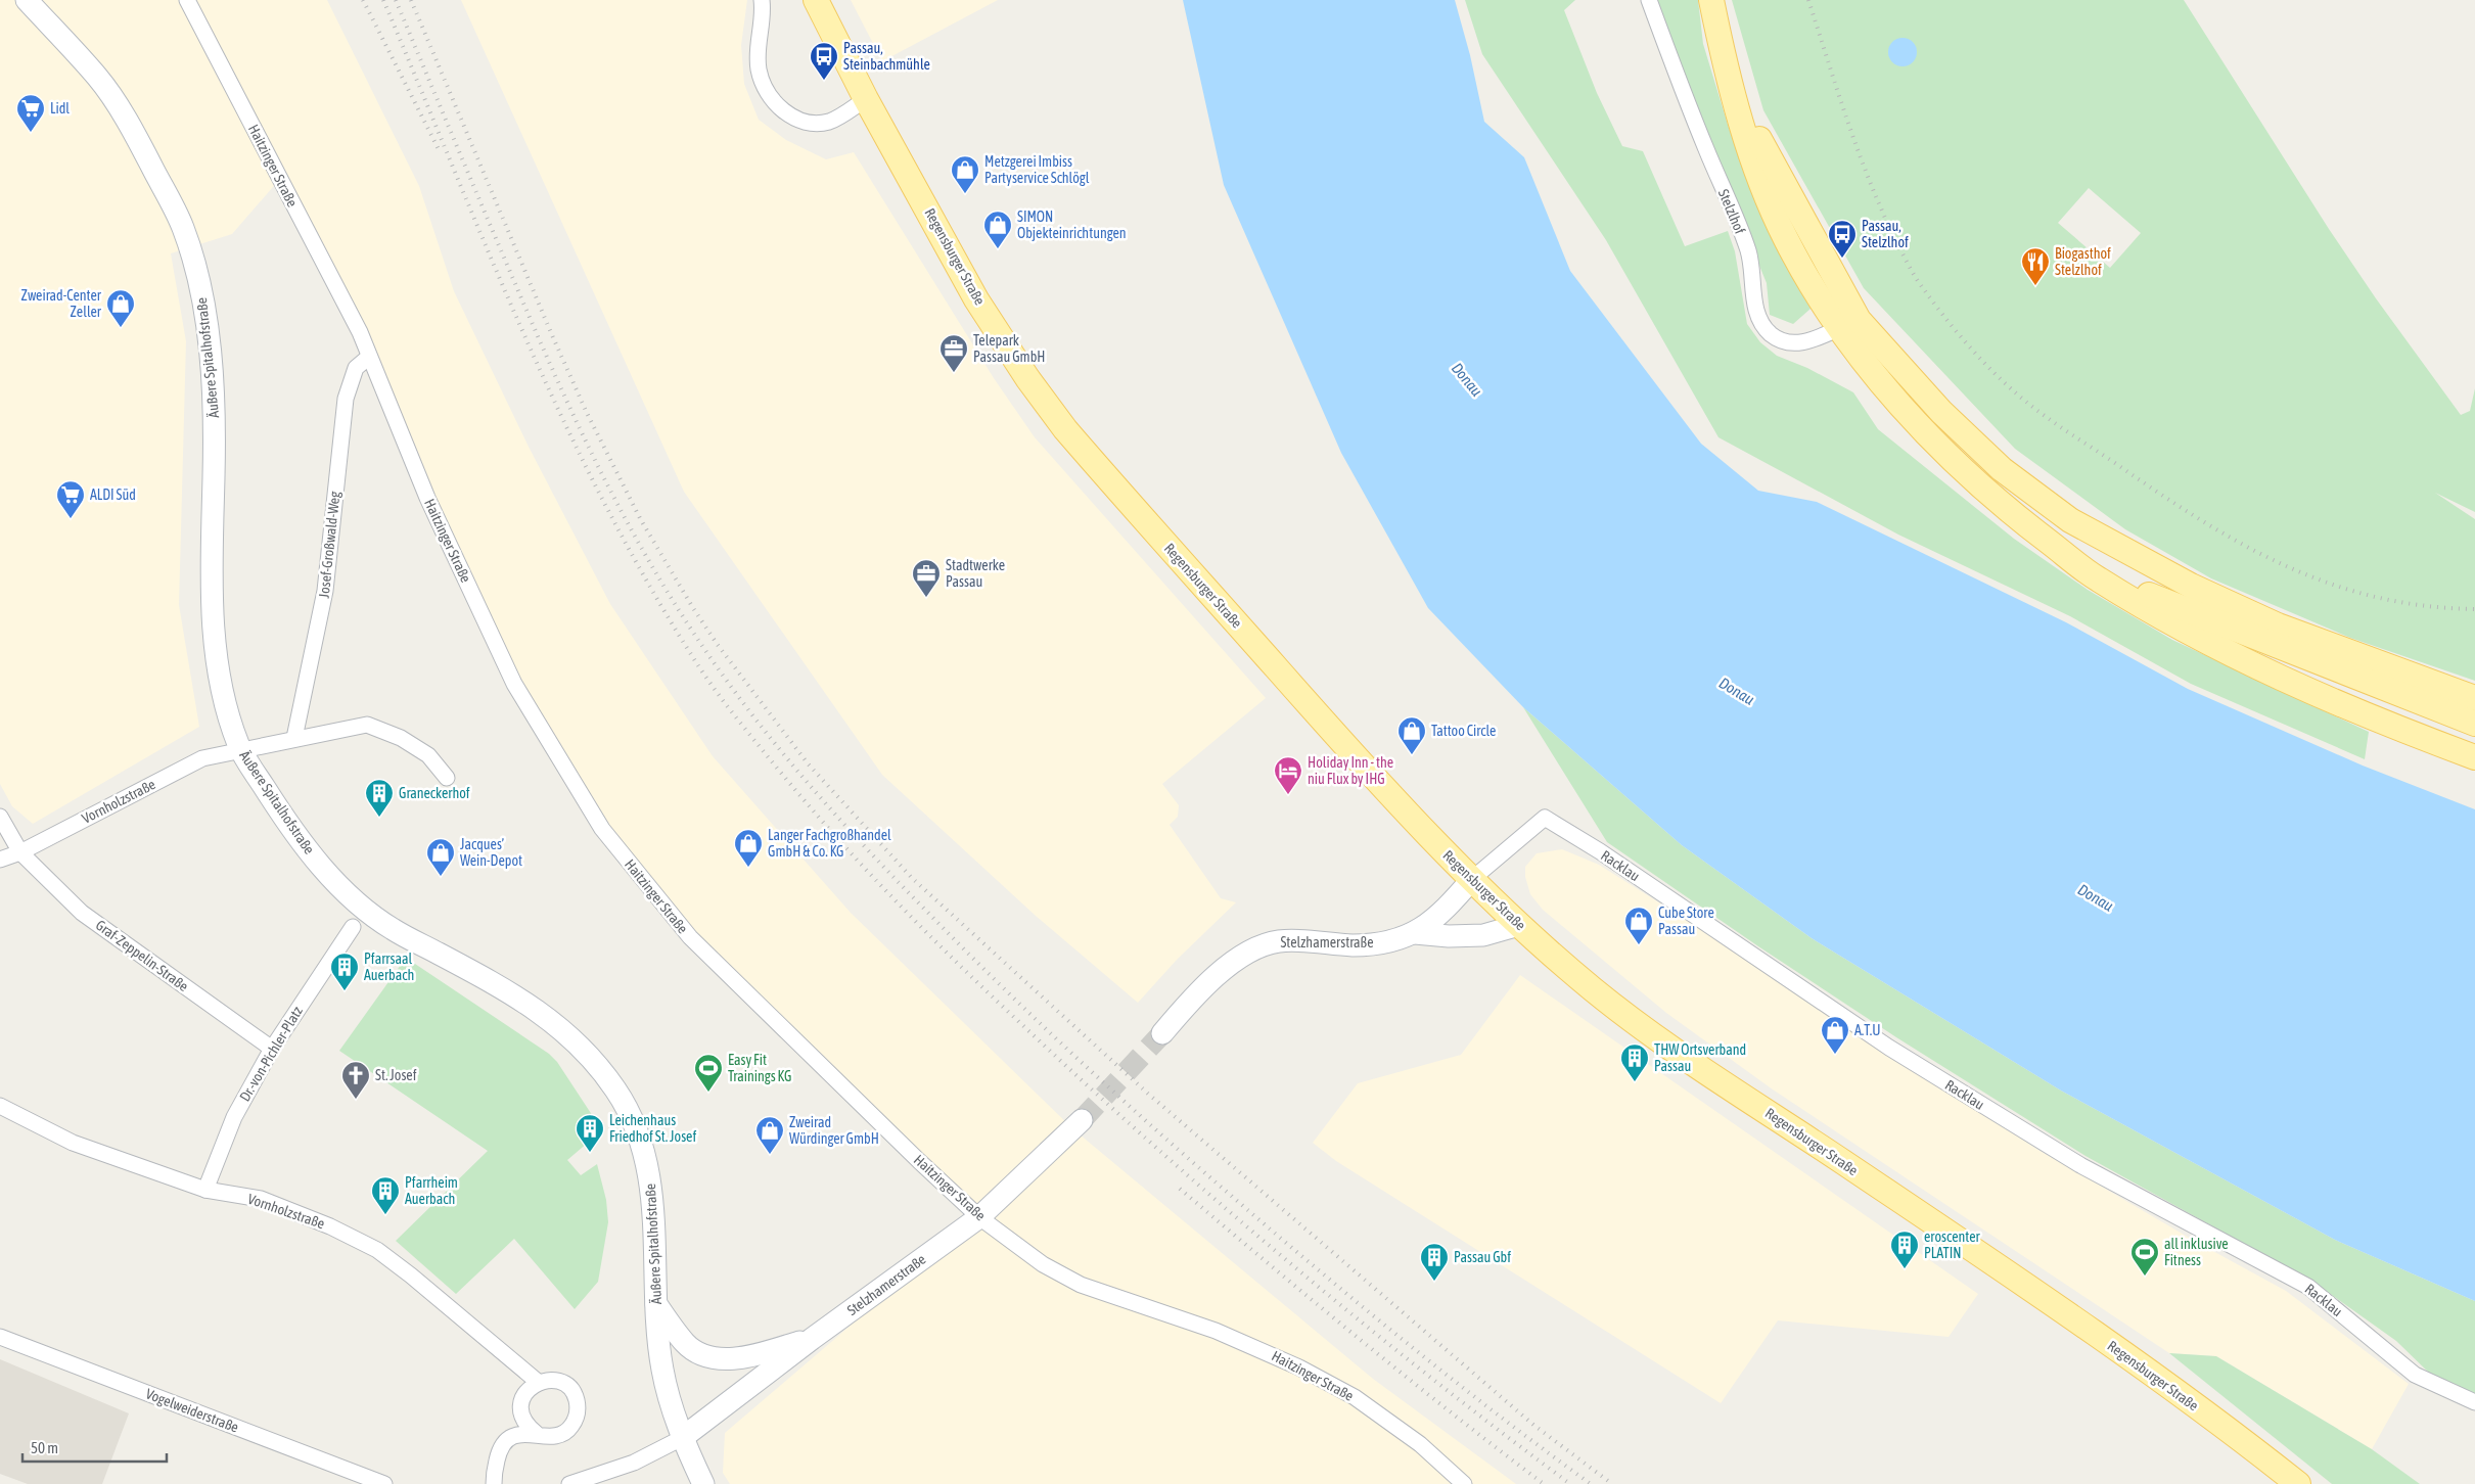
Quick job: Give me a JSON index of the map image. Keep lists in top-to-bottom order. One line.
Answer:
{"streets":{"main road":["Regensburger Straße"],"street":["Haitzinger Straße","Stelzlhof","Äußere Spitalhofstraße","Josef-Großwald-Weg","Vornholzstraße","Racklau","Stelzhamerstraße","Graf-Zeppelin-Straße","Dr.-von-Pichler-Platz","Vogelweiderstraße"]},"crossings":[["Haitzinger Straße","Josef-Großwald-Weg"],["Haitzinger Straße","Stelzhamerstraße"],["Regensburger Straße","Racklau"],["Regensburger Straße","Stelzhamerstraße"],["Äußere Spitalhofstraße","Vornholzstraße"],["Äußere Spitalhofstraße","Stelzhamerstraße"],["Vornholzstraße","Graf-Zeppelin-Straße"],["Vornholzstraße","Dr.-von-Pichler-Platz"],["Racklau","Stelzhamerstraße"],["Graf-Zeppelin-Straße","Dr.-von-Pichler-Platz"]],"water":["Donau"],"places":{"bus stop":["Passau, Steinbachmühle","Passau, Stelzlhof"],"supermarket":["Lidl","ALDI Süd"],"shop":["Metzgerei Imbiss Partyservice Schlögl","SIMON Objekteinrichtungen","Zweirad-Center Zeller","Tattoo Circle","Langer Fachgroßhandel GmbH & Co. KG","Jacques’ Wein-Depot","Cube Store Passau","A.T.U","Zweirad Würdinger GmbH"],"restaurant":["Biogasthof Stelzlhof"],"office":["Telepark Passau GmbH","Stadtwerke Passau"],"hotel":["Holiday Inn - the niu Flux by IHG"],"building":["Graneckerhof","Pfarrsaal Auerbach","THW Ortsverband Passau","Leichenhaus Friedhof St. Josef","Pfarrheim Auerbach","eroscenter PLATIN","Passau Gbf"],"sports":["Easy Fit Trainings KG","all inklusive Fitness"],"church":["St. Josef"]},"scale_bar":"50 m"}
